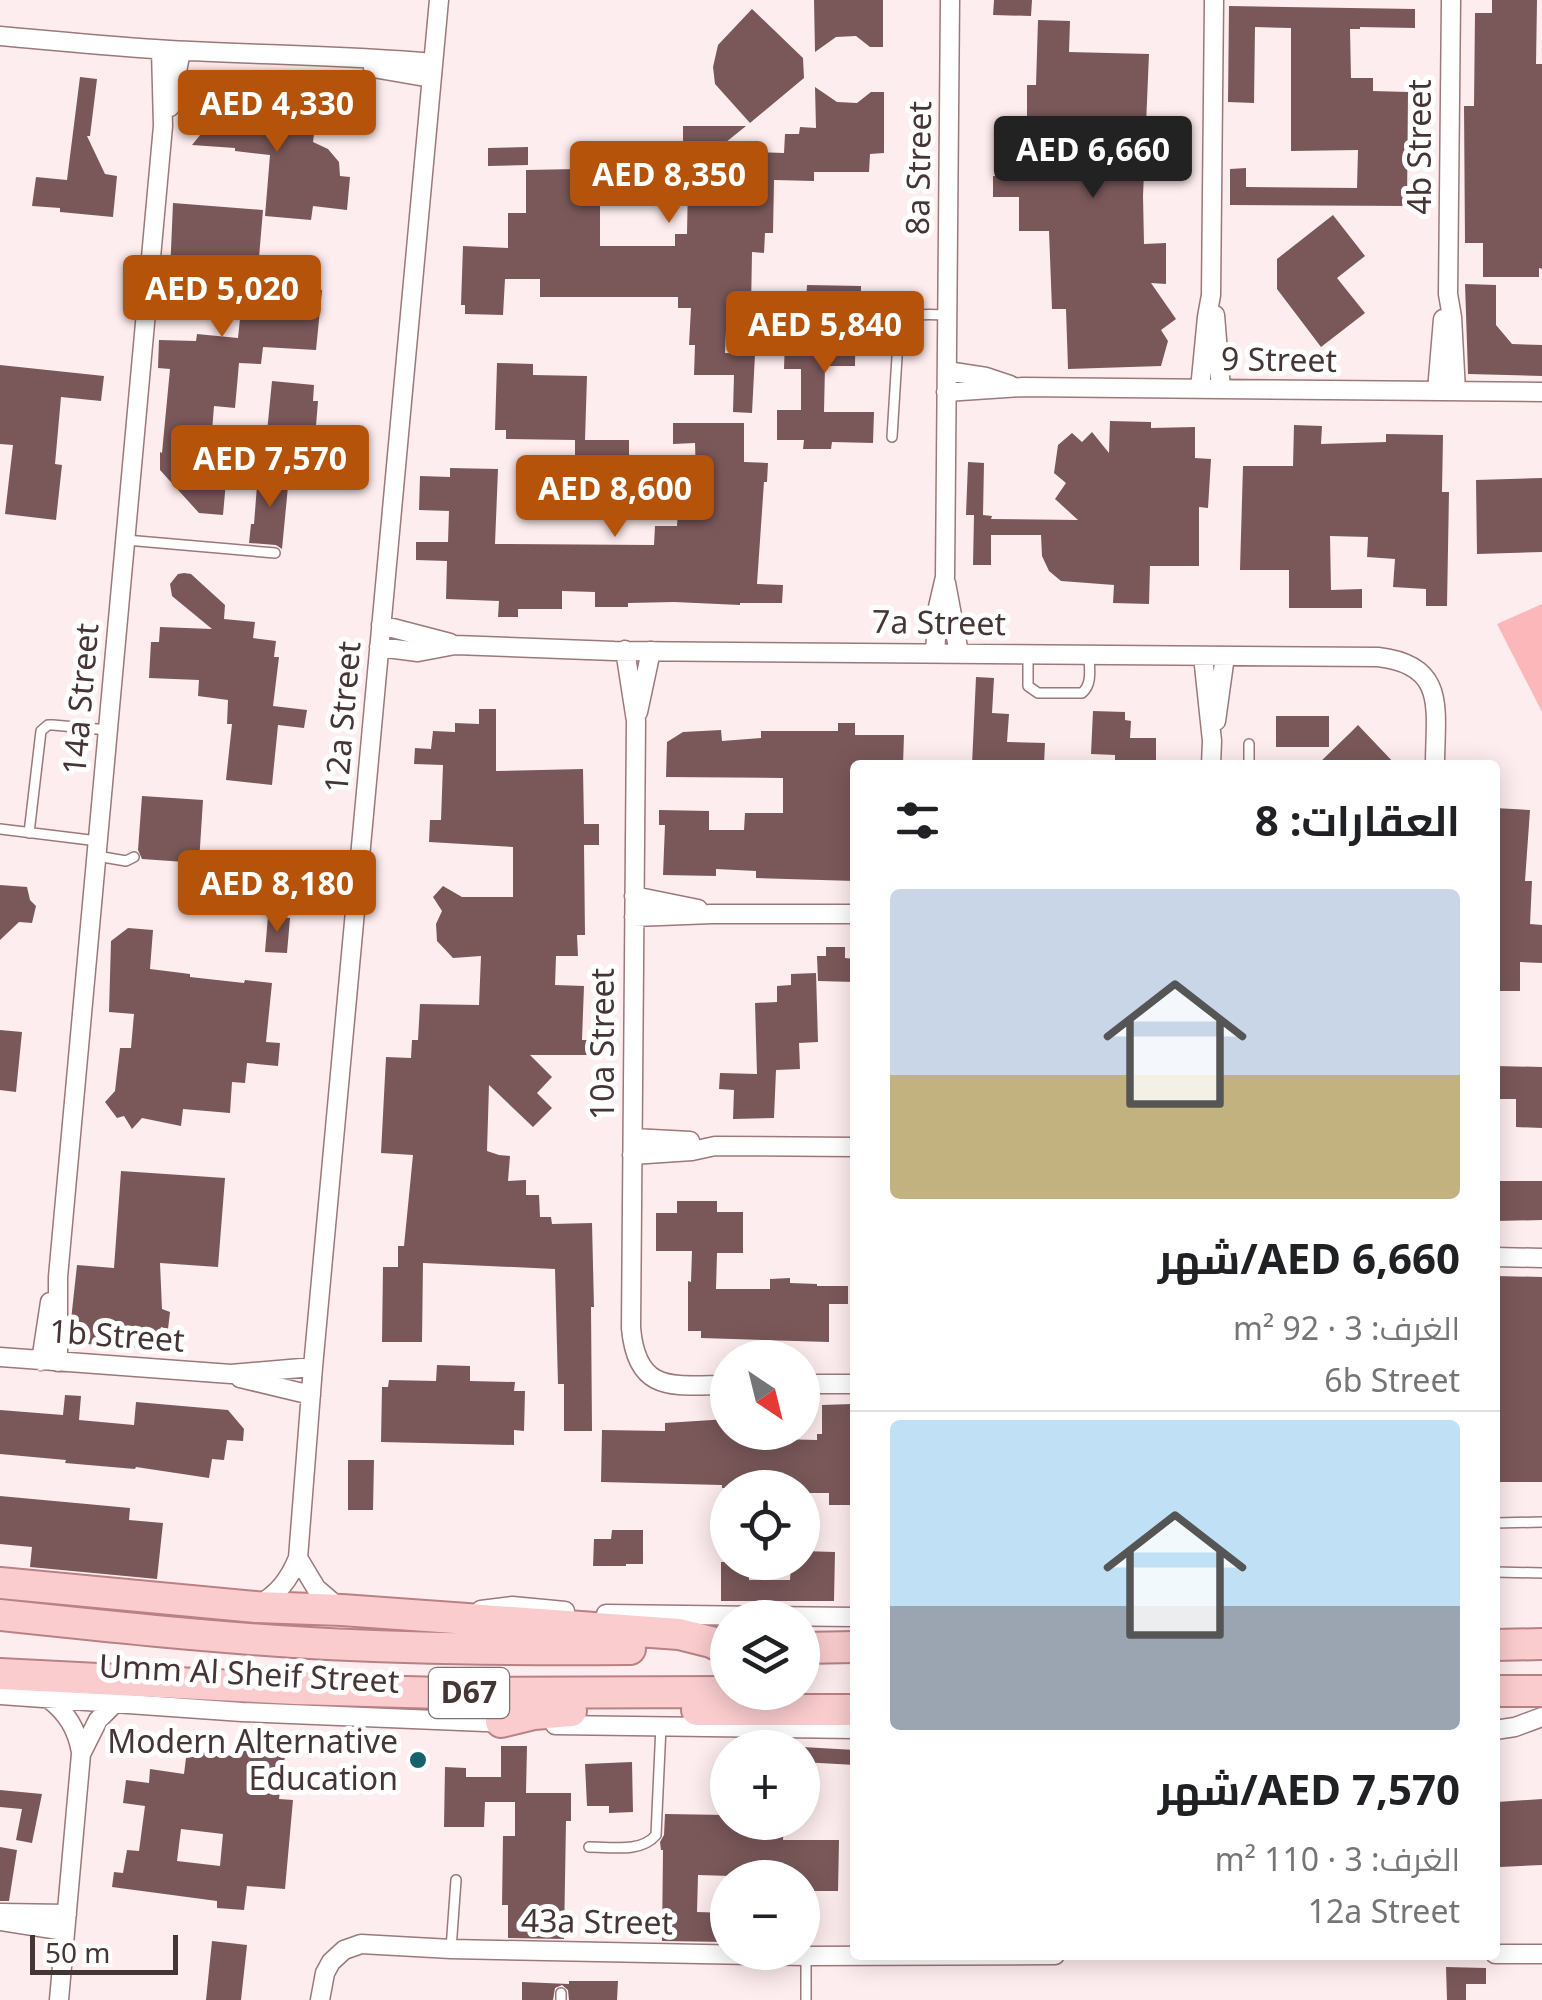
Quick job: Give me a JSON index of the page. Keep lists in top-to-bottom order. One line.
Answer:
{"streets":{"main road":["Umm Al Sheif Street","D67"],"street":["4b Street","8a Street","9 Street","7a Street","14a Street","12a Street","10a Street","1b Street","43a Street"]},"crossings":[["4b Street","9 Street"],["8a Street","9 Street"],["8a Street","7a Street"],["7a Street","12a Street"],["7a Street","10a Street"],["14a Street","1b Street"],["12a Street","1b Street"]],"places":["Modern Alternative Education"],"scale_bar":"50 m","north":"bottom right","page":{"price":["AED 4,330","AED 6,660","AED 8,350","AED 5,020","AED 5,840","AED 7,570","AED 8,600","AED 8,180"],"heading":"العقارات: 8","list":[{"name":"AED 6,660/شهر","note":"الغرف: 3 · 92 m² · 6b Street"},{"name":"AED 7,570/شهر","note":"الغرف: 3 · 110 m² · 12a Street"}],"map_buttons":["+","−"],"scale":"50 m"}}
